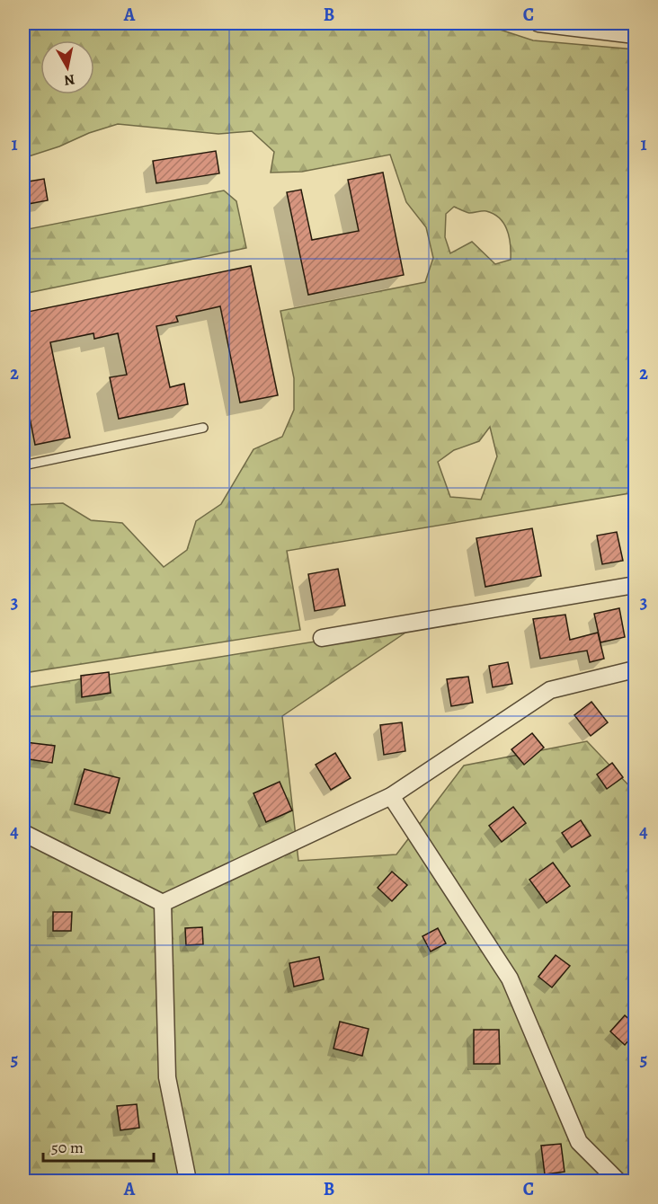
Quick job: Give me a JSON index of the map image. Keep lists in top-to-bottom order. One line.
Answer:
{"scale_bar":"50 m","north":"bottom","grid":{"columns":["A","B","C"],"rows":["1","2","3","4","5"]}}
